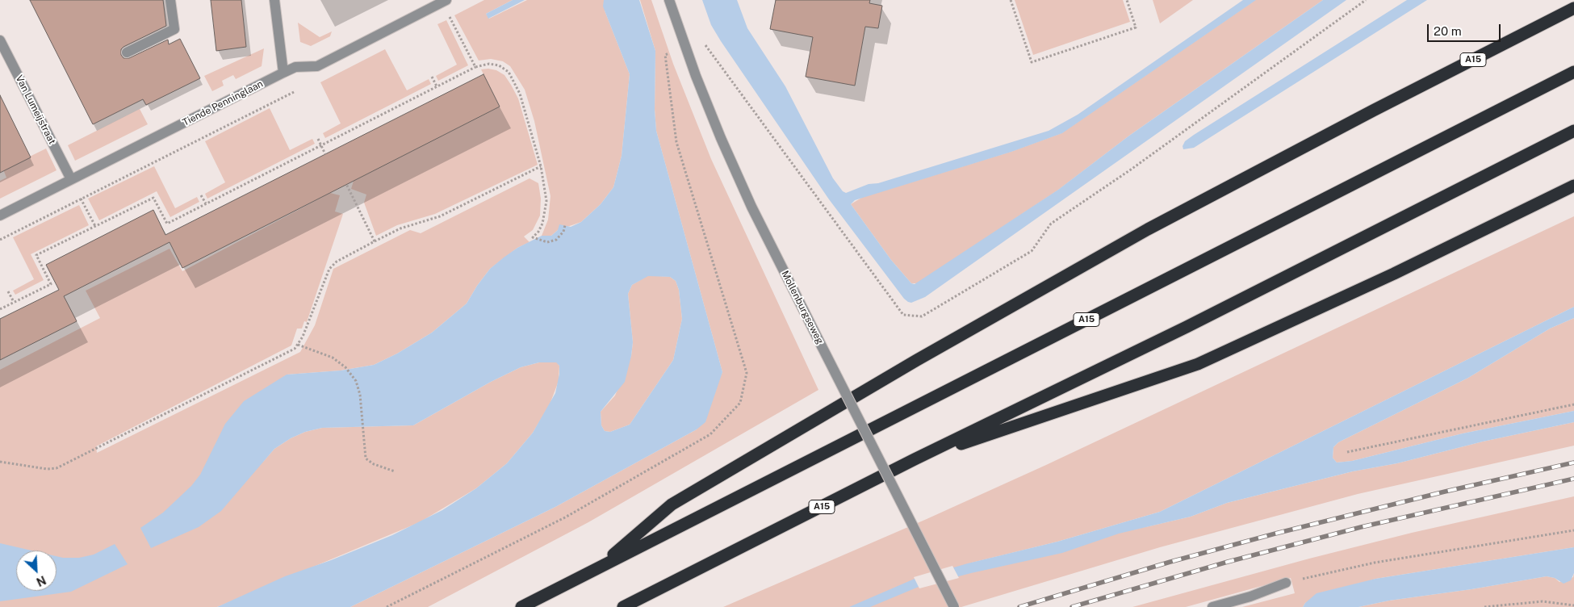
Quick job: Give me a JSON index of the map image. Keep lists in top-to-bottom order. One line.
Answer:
{"streets":{"highway":["A15"],"street":["Tiende Penninglaan","Van Lumeijstraat","Mollenburgseweg"]},"crossings":[["Tiende Penninglaan","Van Lumeijstraat"]],"scale_bar":"20 m","north":"bottom right"}
